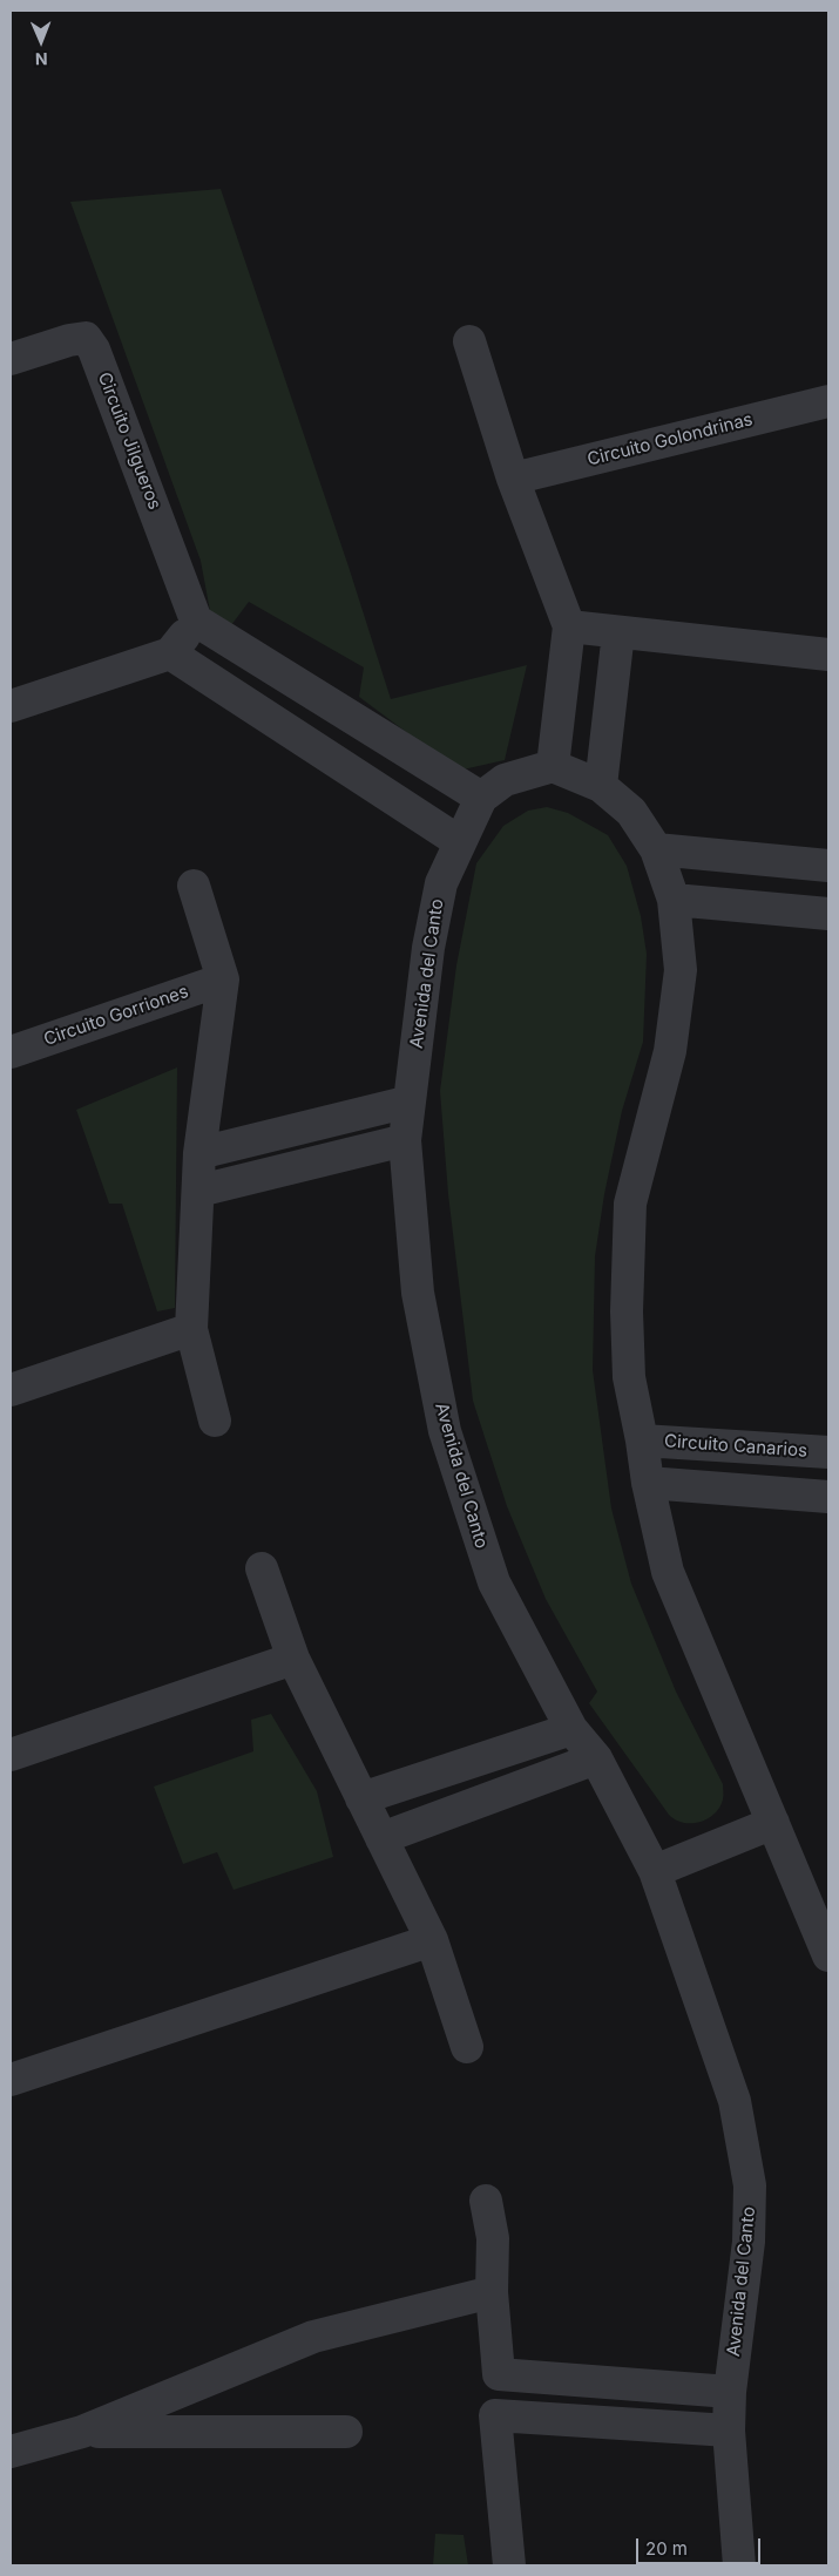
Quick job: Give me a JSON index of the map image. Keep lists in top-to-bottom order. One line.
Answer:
{"streets":{"street":["Circuito Golondrinas","Circuito Jilgueros","Avenida del Canto","Circuito Gorriones","Circuito Canarios"]},"scale_bar":"20 m","north":"bottom"}
